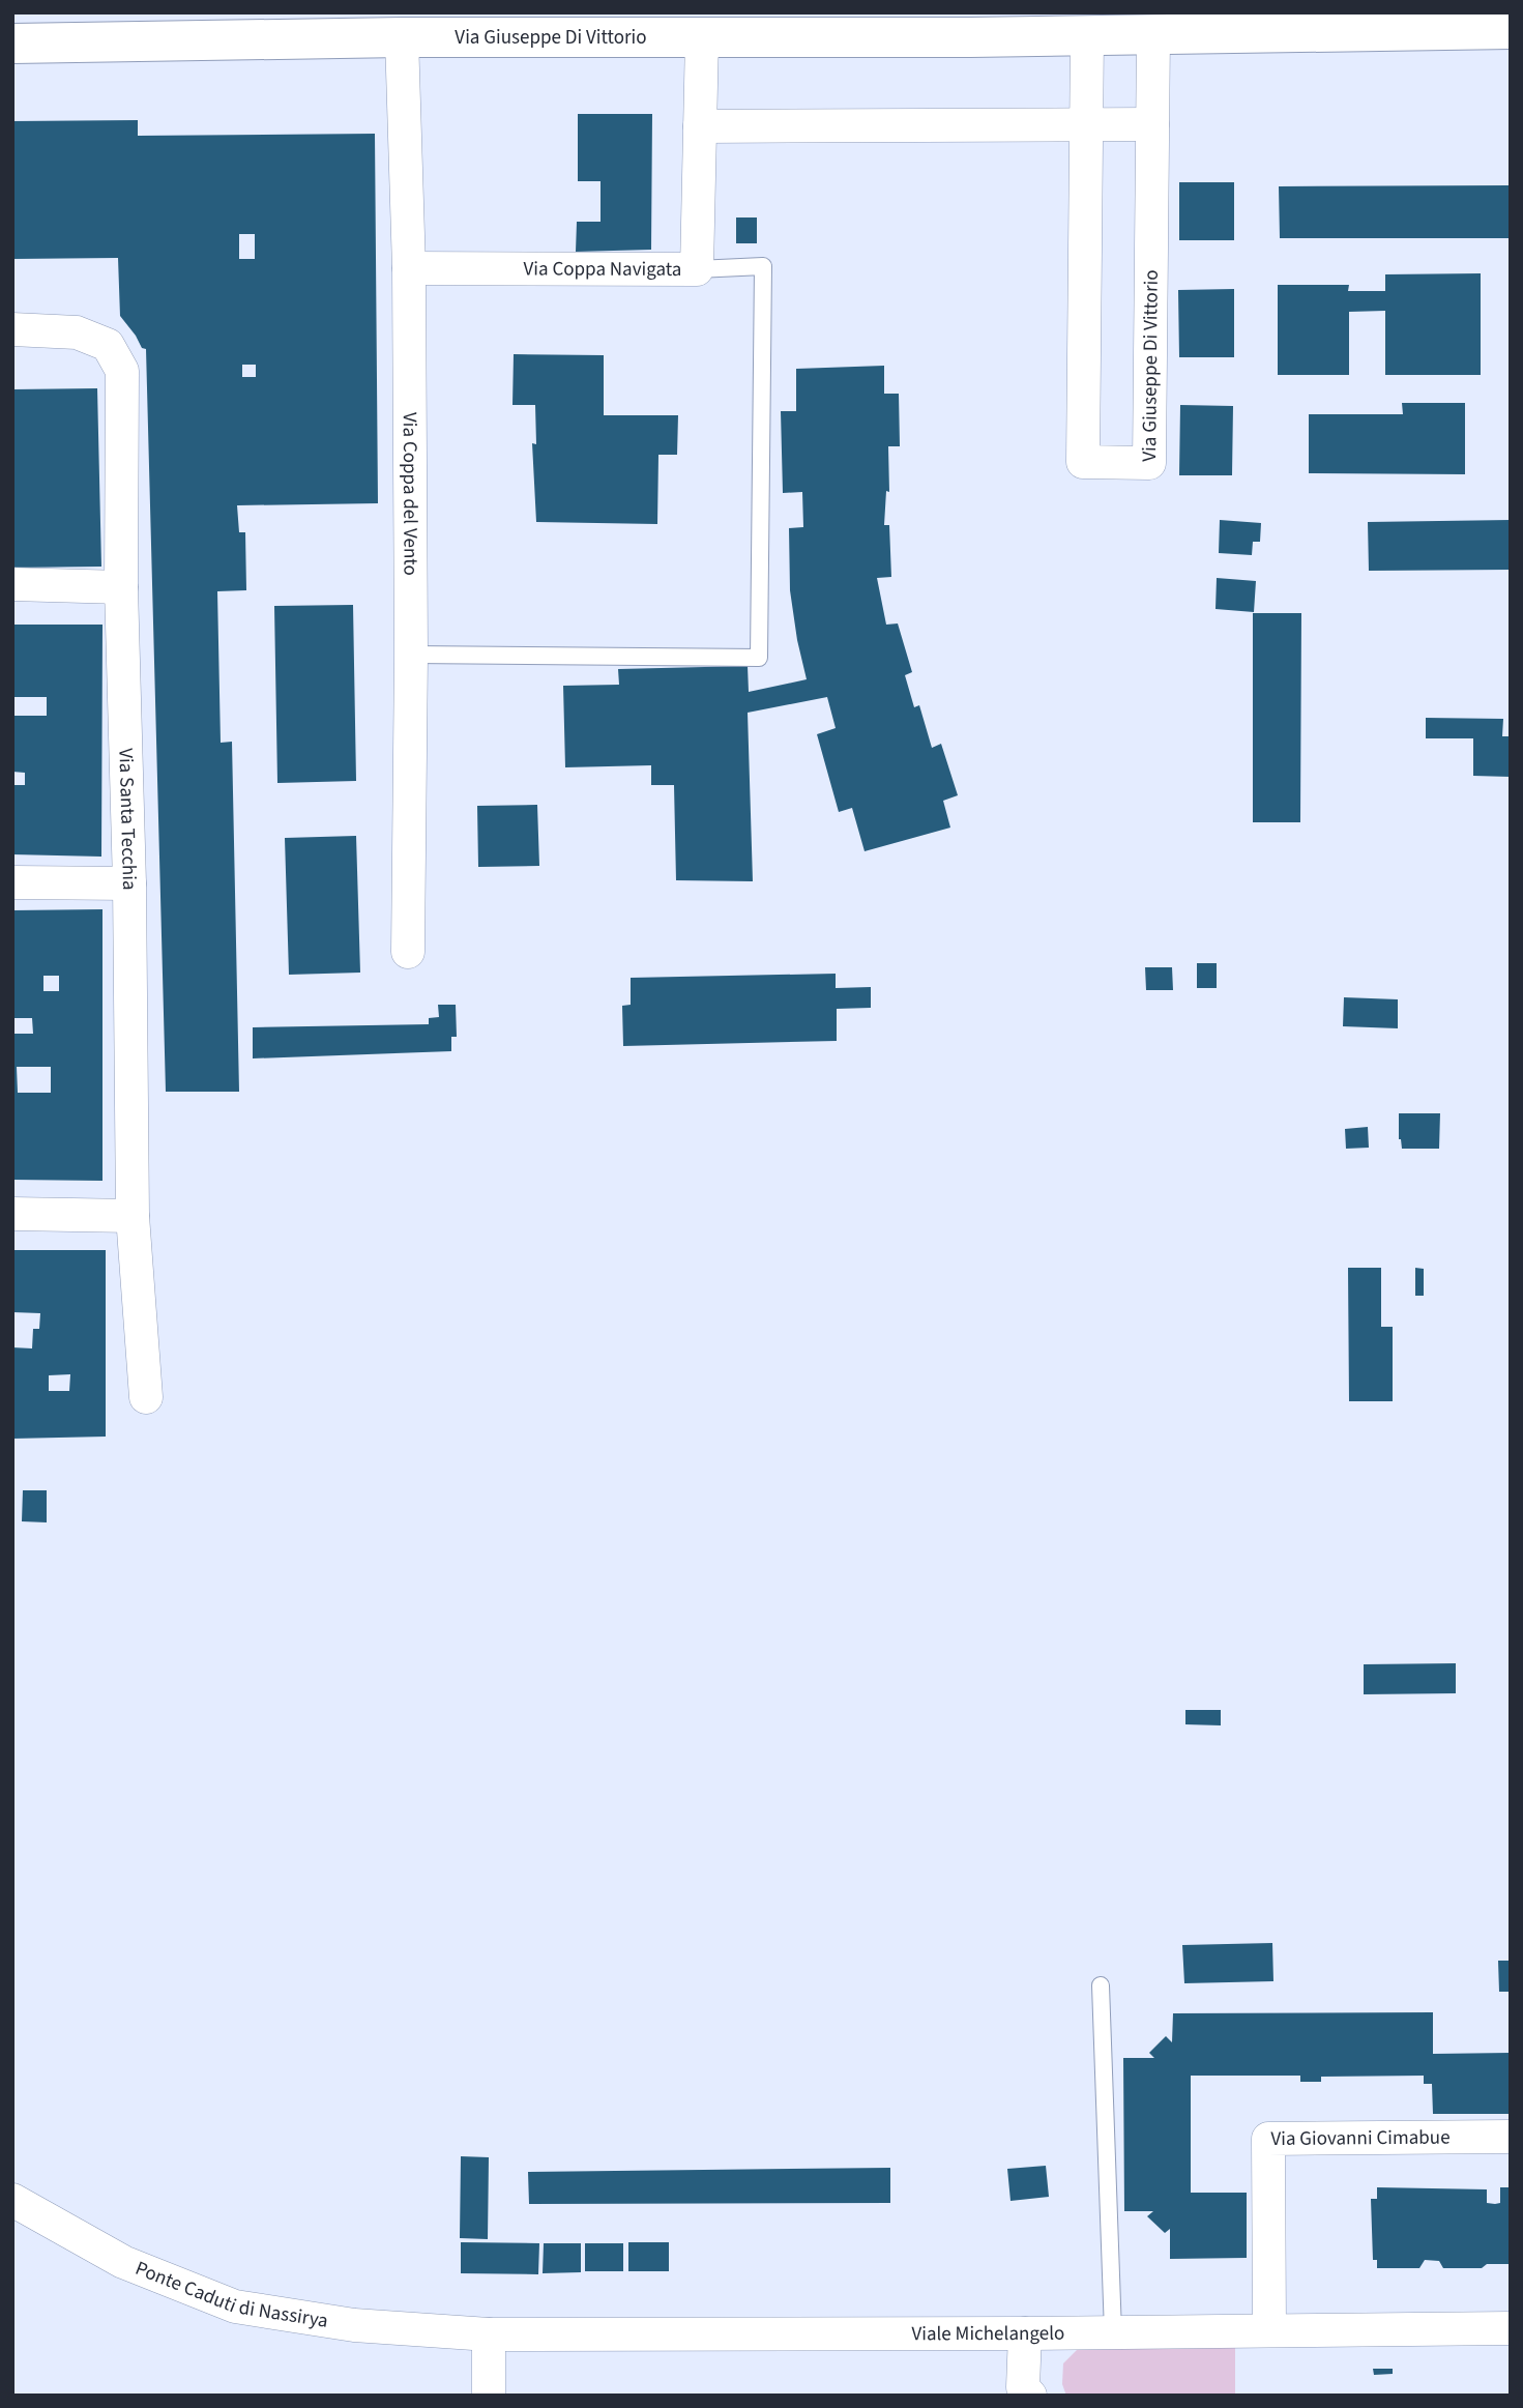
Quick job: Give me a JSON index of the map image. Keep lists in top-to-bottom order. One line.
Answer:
{"streets":{"main road":["Via Giuseppe Di Vittorio"],"street":["Via Coppa Navigata","Via Coppa del Vento","Via Santa Tecchia","Via Giovanni Cimabue","Ponte Caduti di Nassirya","Viale Michelangelo"]},"crossings":[["Via Giuseppe Di Vittorio","Via Coppa Navigata"],["Via Giuseppe Di Vittorio","Via Coppa del Vento"],["Via Coppa Navigata","Via Coppa del Vento"],["Via Giovanni Cimabue","Viale Michelangelo"],["Ponte Caduti di Nassirya","Viale Michelangelo"]]}
